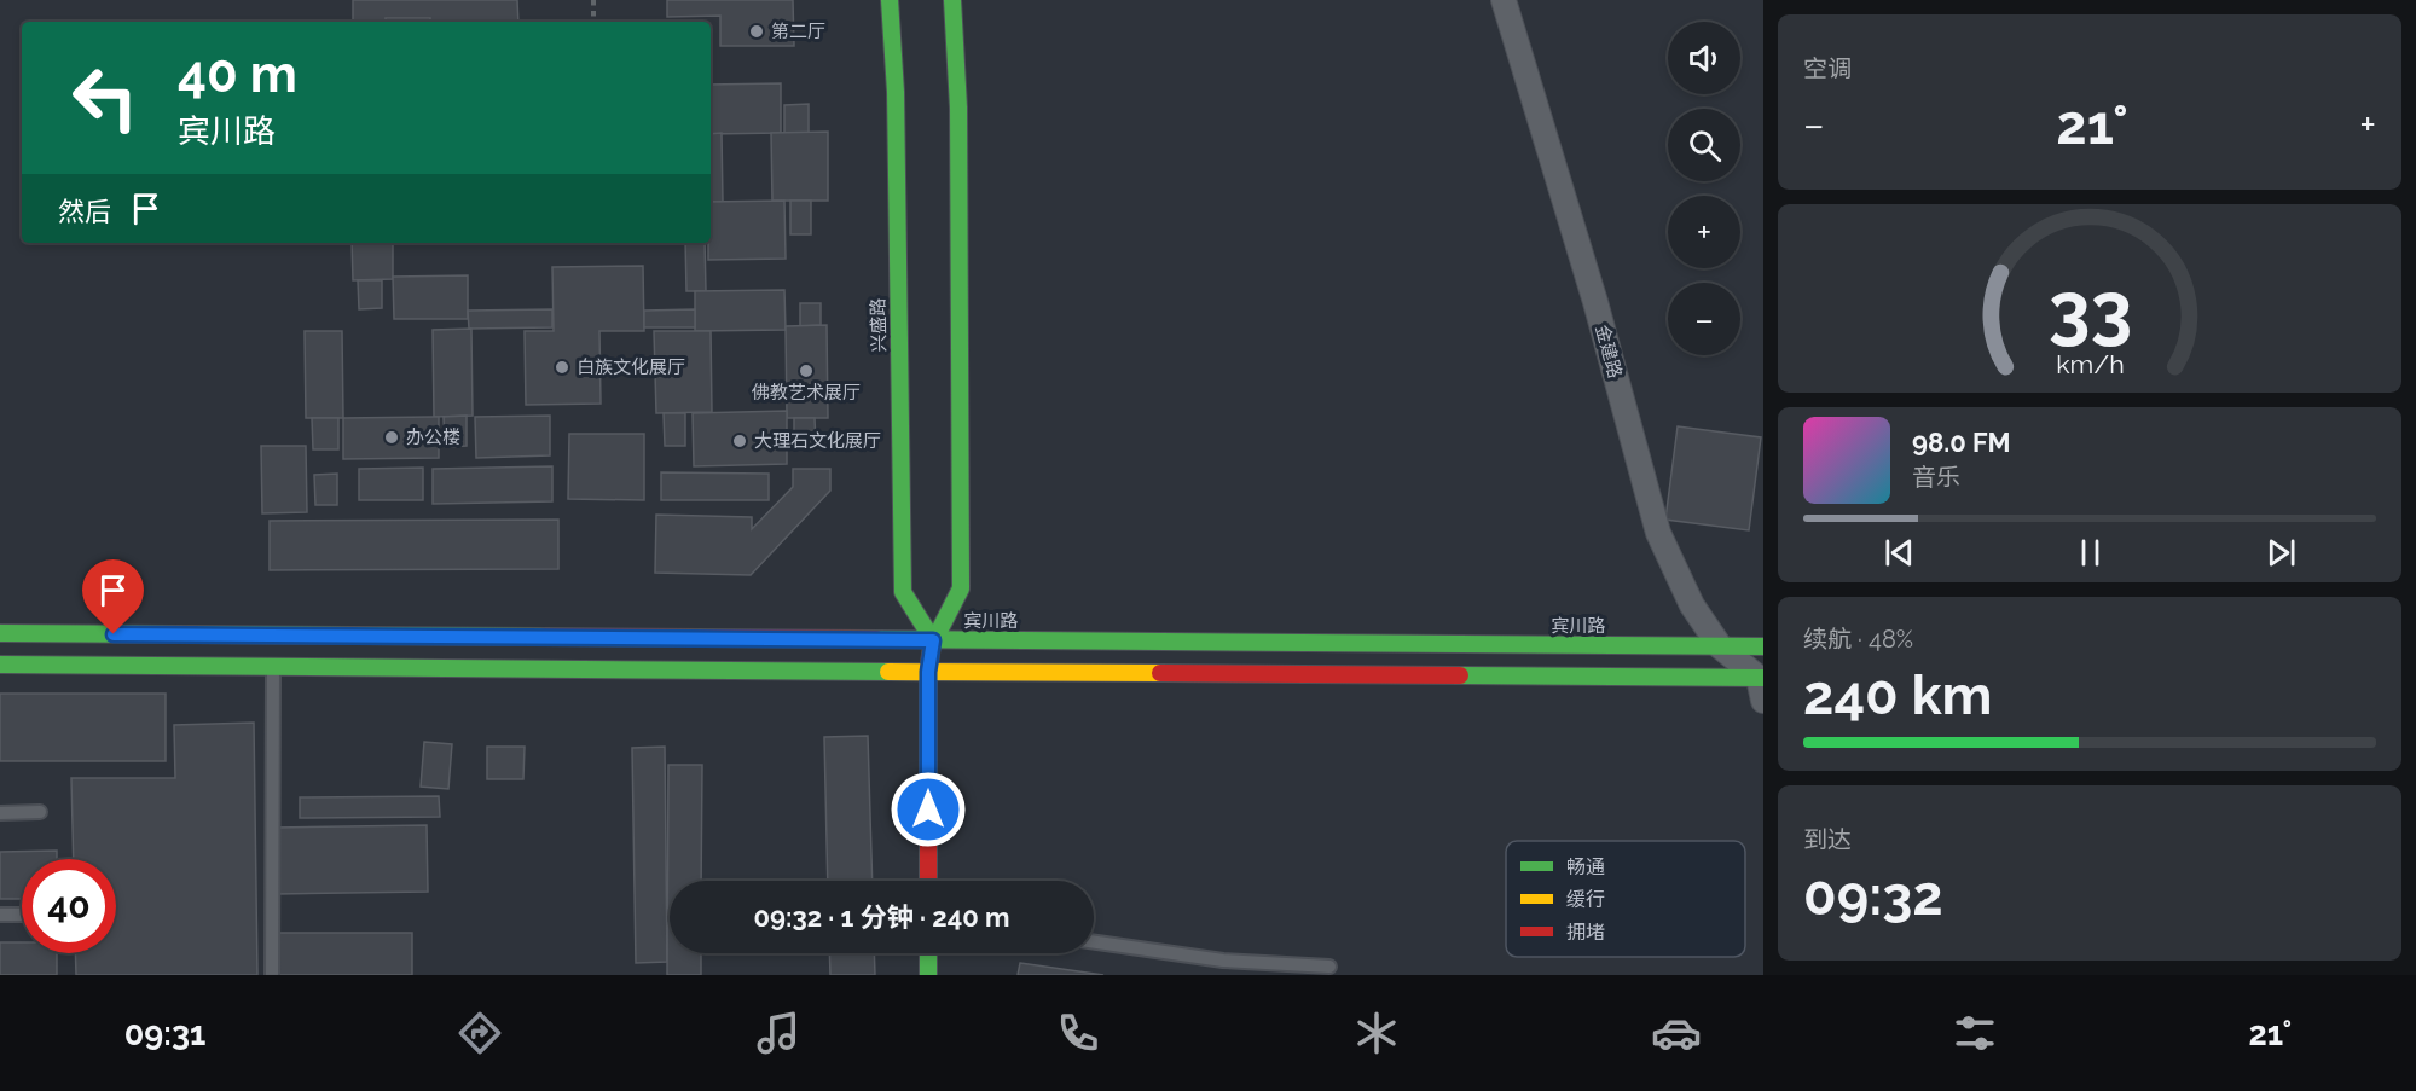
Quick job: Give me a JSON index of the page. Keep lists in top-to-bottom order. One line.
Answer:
{"streets":{"main road":["兴盛路","宾川路"],"street":["金建路"]},"crossings":[["兴盛路","宾川路"],["金建路","宾川路"]],"places":["第二厅","白族文化展厅","佛教艺术展厅","办公楼","大理石文化展厅"],"legend":["畅通","缓行","拥堵"],"page":{"tile":["空调",["续航 · 48%","240 km"],["到达","09:32"]],"map_buttons":["+","−"],"turn":["40 m","宾川路"],"heat":["−","21°","+"],"then":"然后","song":["98.0 FM","音乐"],"limit":"40","trip":"09:32 · 1 分钟 · 240 m","tabs":["09:31","21°"],"gauge":["33","km/h"]}}
